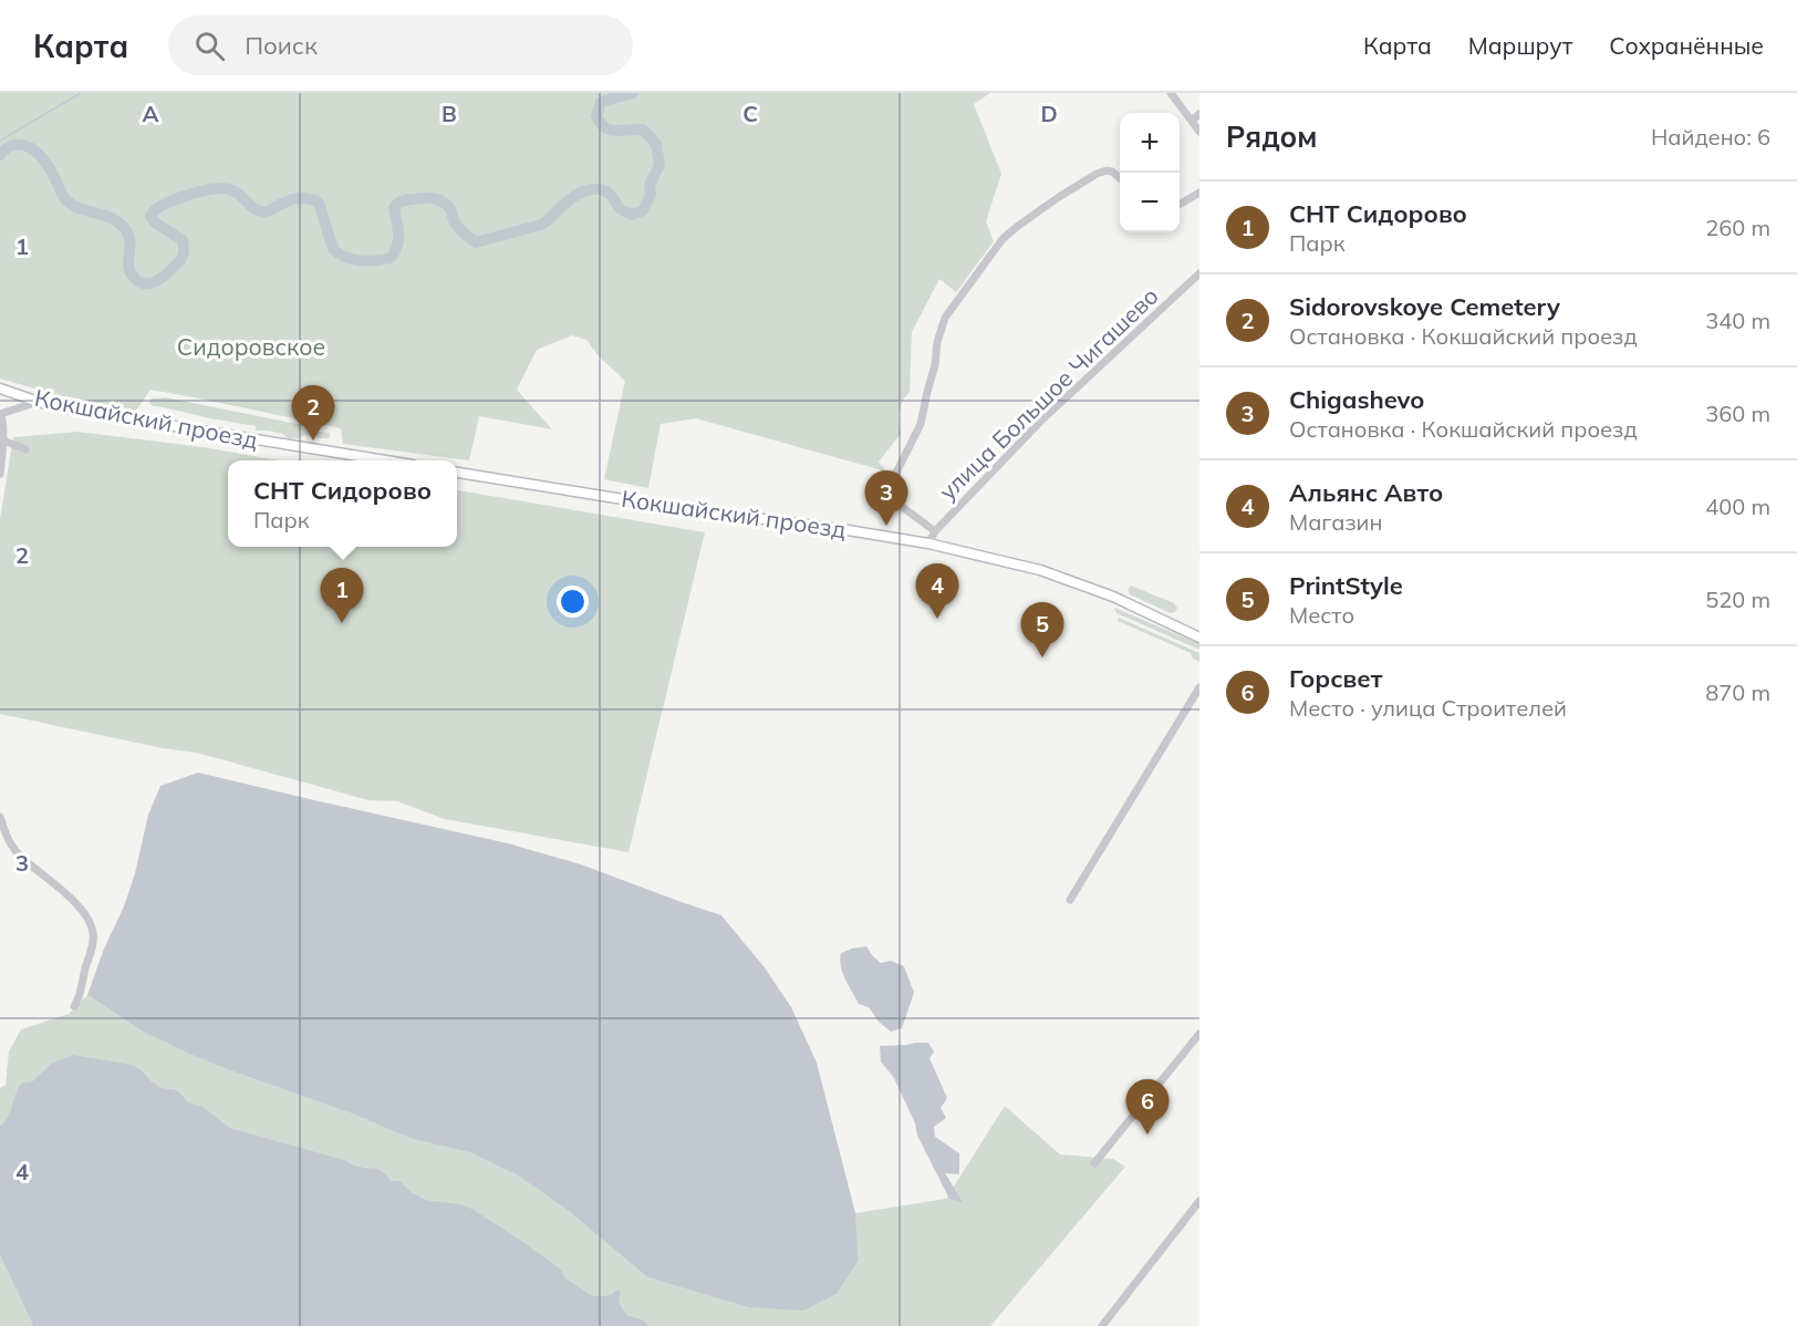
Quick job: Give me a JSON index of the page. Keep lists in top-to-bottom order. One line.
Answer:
{"streets":{"main road":["Кокшайский проезд"],"street":["улица Большое Чигашево"]},"crossings":[["улица Большое Чигашево","Кокшайский проезд"]],"parks":["Сидоровское"],"page":{"header":"Карта","search":"Поиск","nav":["Карта","Маршрут","Сохранённые"],"heading":["Рядом","Найдено: 6"],"map_buttons":["+","−"],"list":[{"mark":"1","name":"СНТ Сидорово","note":"Парк","value":"260 m"},{"mark":"2","name":"Sidorovskoye Cemetery","note":"Остановка · Кокшайский проезд","value":"340 m"},{"mark":"3","name":"Chigashevo","note":"Остановка · Кокшайский проезд","value":"360 m"},{"mark":"4","name":"Альянс Авто","note":"Магазин","value":"400 m"},{"mark":"5","name":"PrintStyle","note":"Место","value":"520 m"},{"mark":"6","name":"Горсвет","note":"Место · улица Строителей","value":"870 m"}],"pins":["2","3","4","1","5","6"],"popup":["СНТ Сидорово","Парк"]},"grid":{"columns":["A","B","C","D"],"rows":["1","2","3","4"]}}
